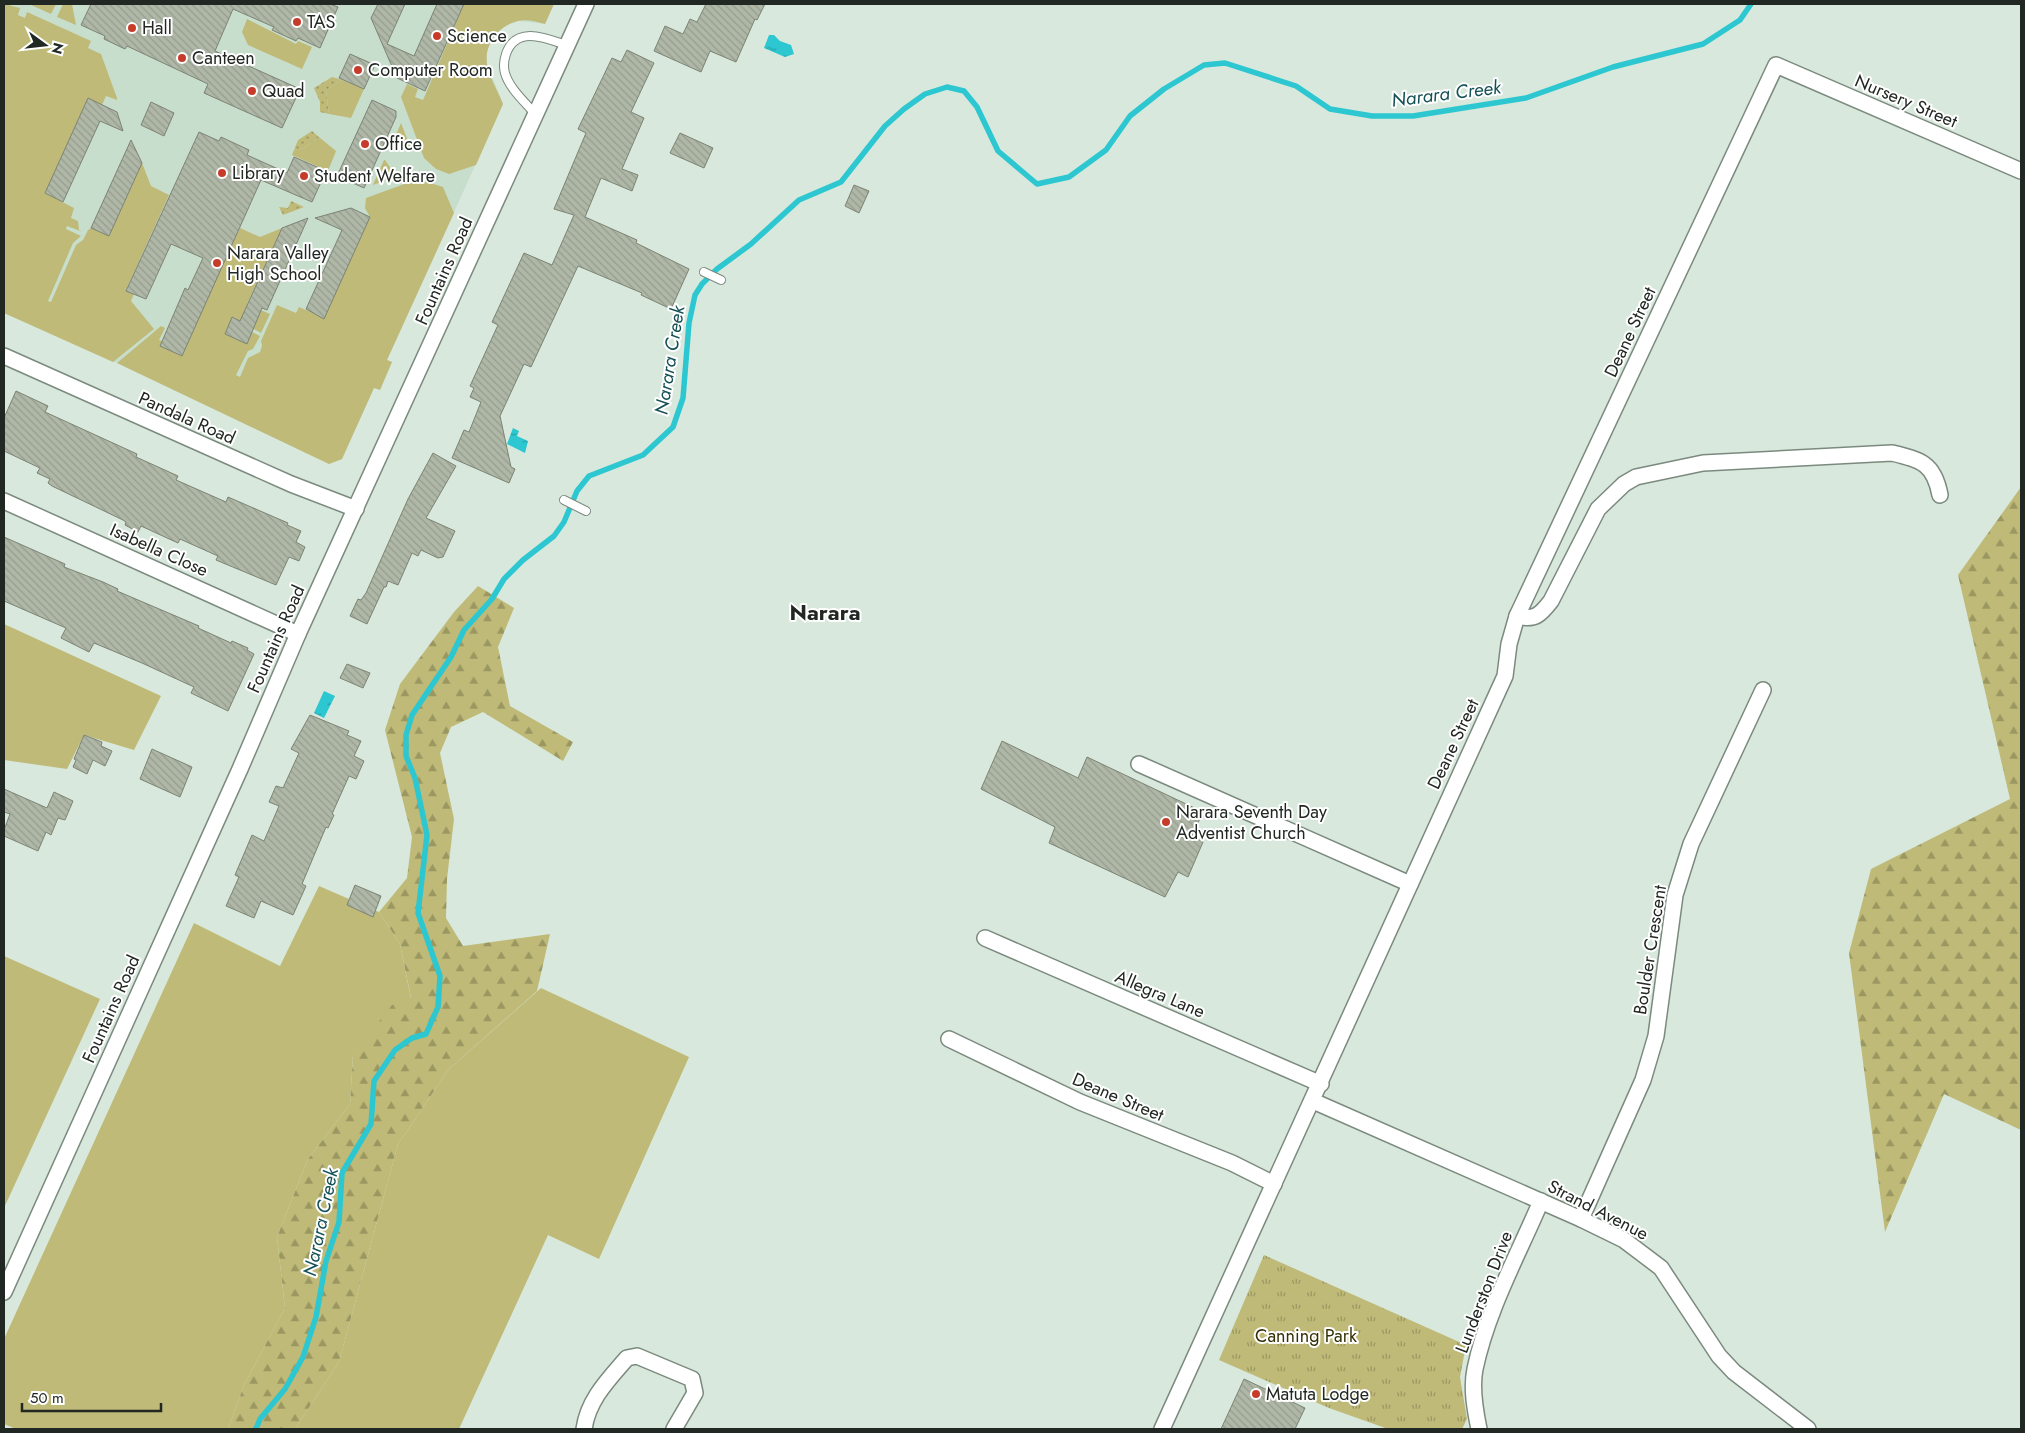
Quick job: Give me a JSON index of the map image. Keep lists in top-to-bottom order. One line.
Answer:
{"streets":{"street":["Nursery Street","Fountains Road","Deane Street","Pandala Road","Isabella Close","Boulder Crescent","Allegra Lane","Strand Avenue","Lunderston Drive"]},"crossings":[["Nursery Street","Deane Street"],["Fountains Road","Pandala Road"],["Fountains Road","Isabella Close"],["Deane Street","Allegra Lane"],["Deane Street","Strand Avenue"],["Boulder Crescent","Strand Avenue"],["Strand Avenue","Lunderston Drive"]],"districts":["Narara"],"water":["Narara Creek"],"parks":["Canning Park"],"places":["TAS","Hall","Science","Canteen","Computer Room","Quad","Office","Library","Student Welfare","Narara Valley High School","Narara Seventh Day Adventist Church","Matuta Lodge"],"scale_bar":"50 m","north":"right"}
